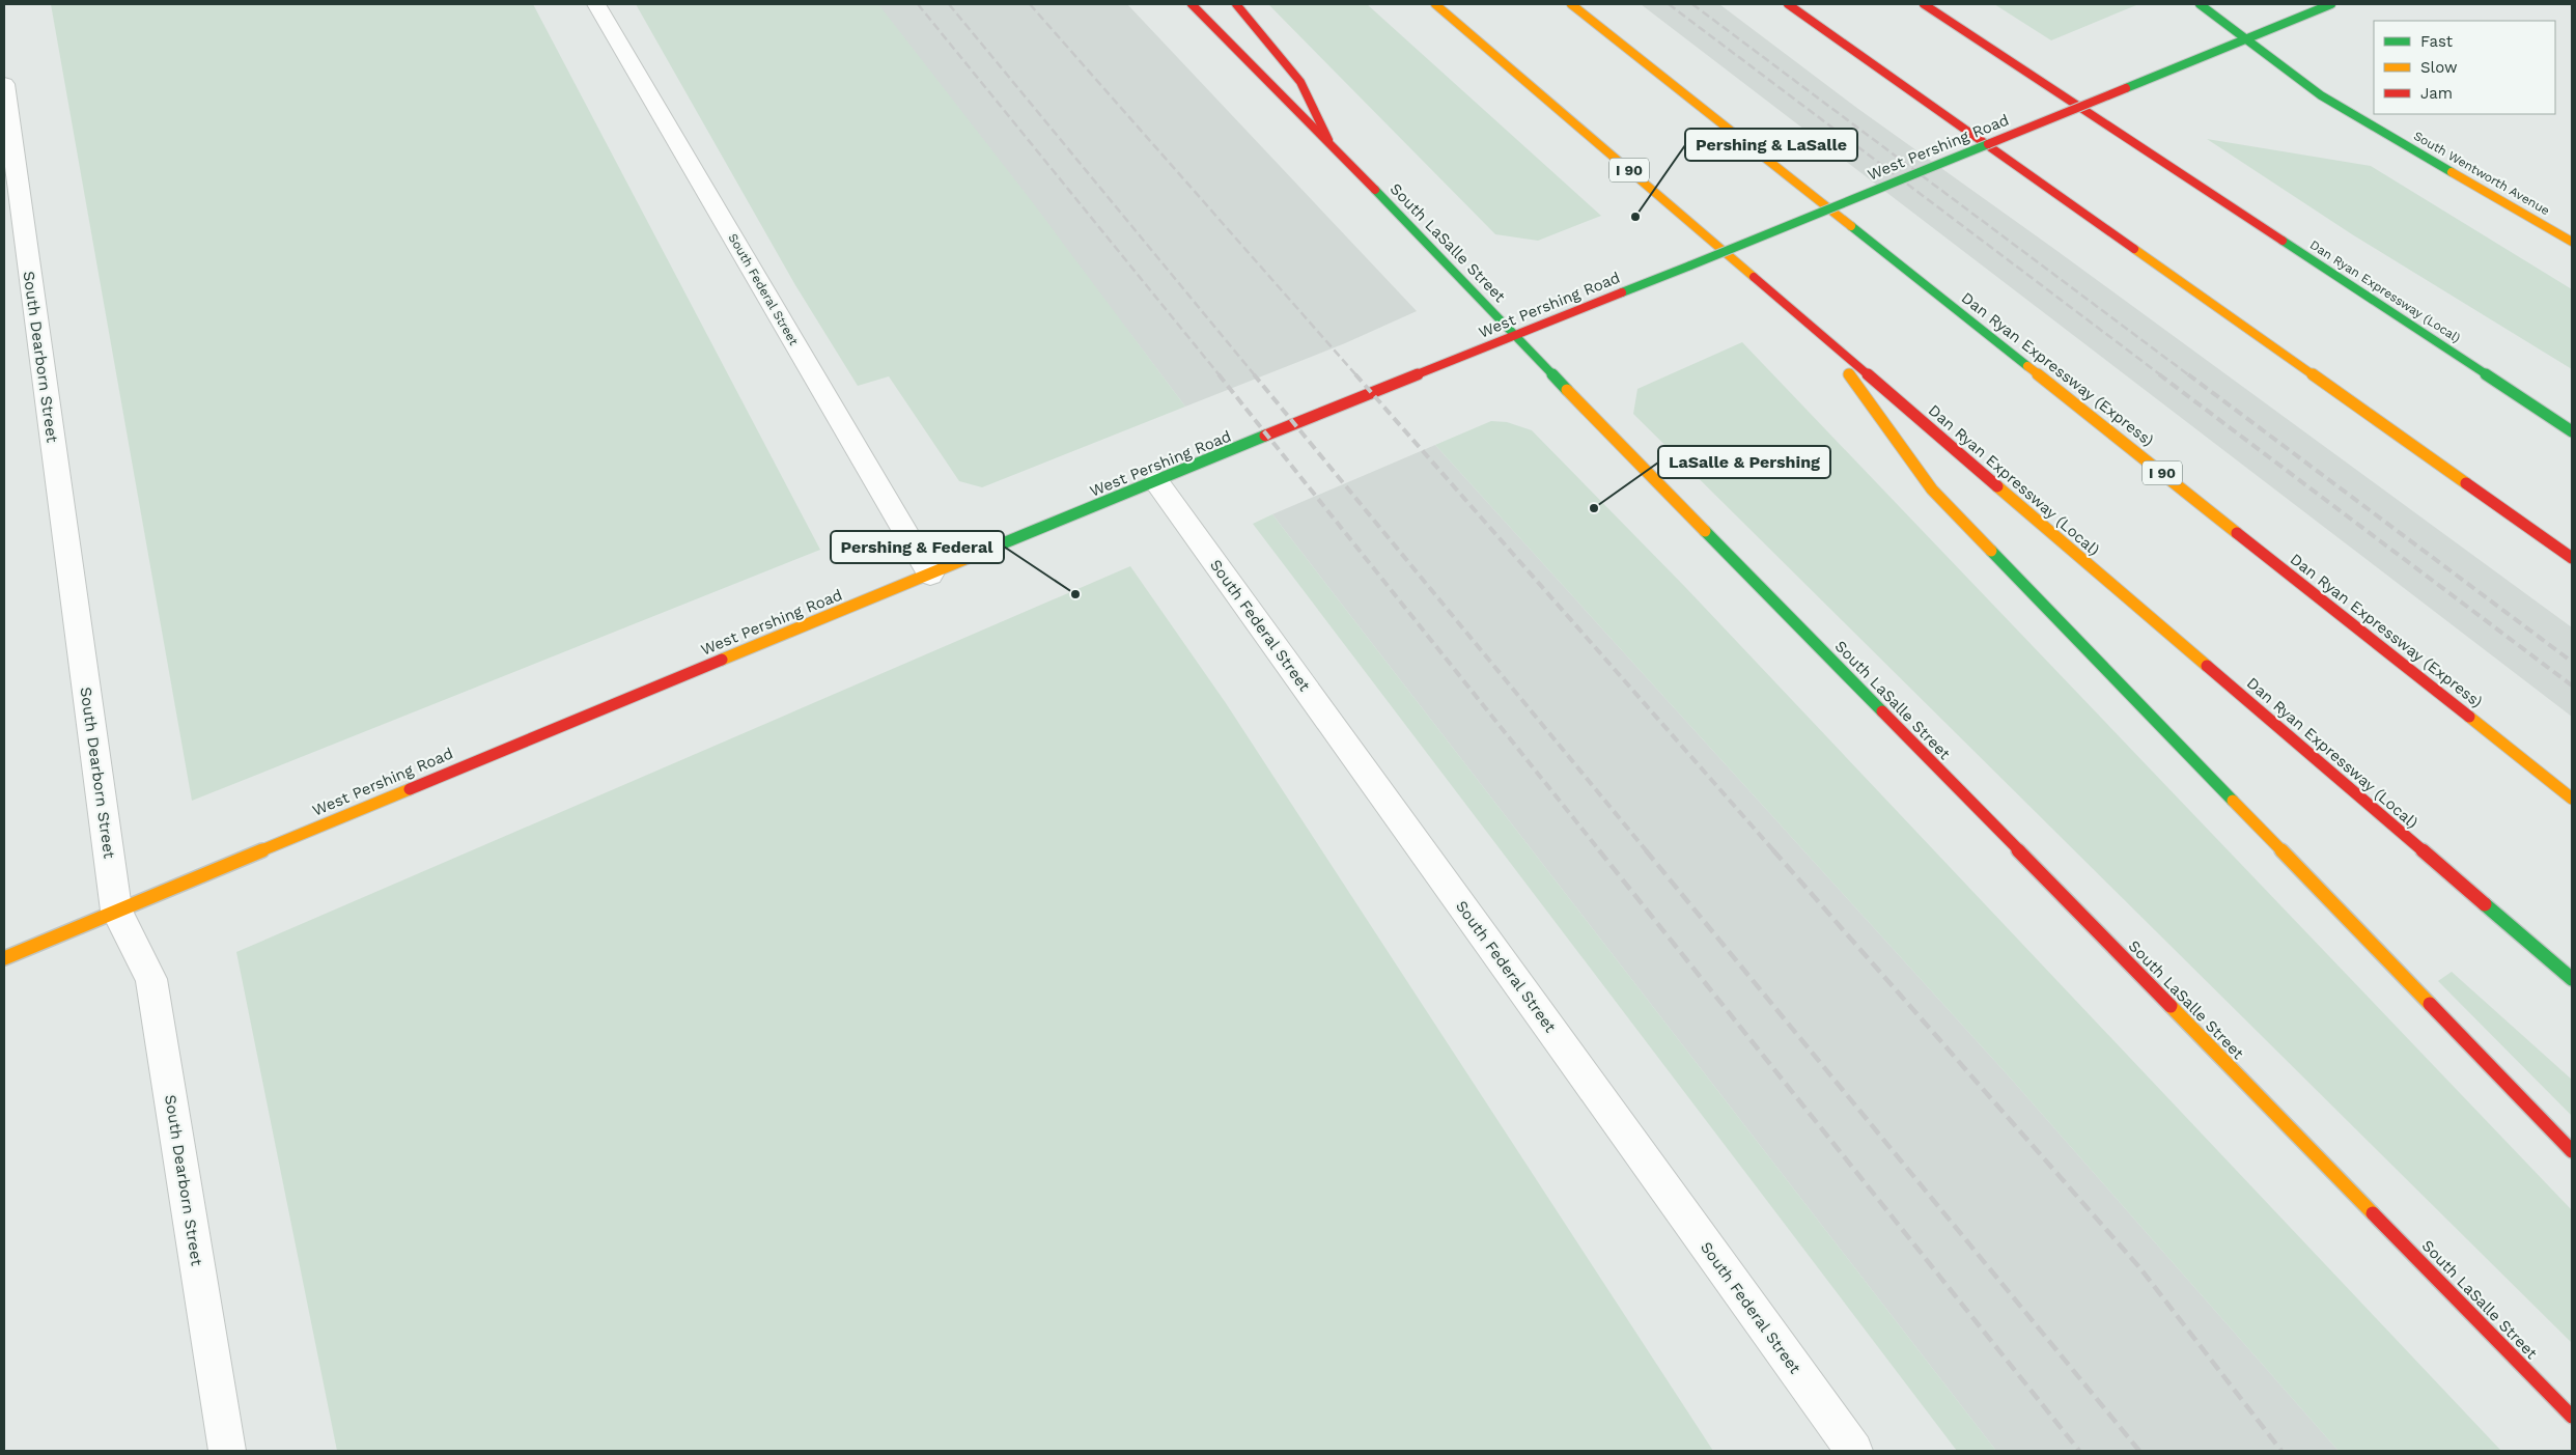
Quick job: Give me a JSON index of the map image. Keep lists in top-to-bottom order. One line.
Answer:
{"streets":{"main road":["West Pershing Road","I 90","South Wentworth Avenue","South LaSalle Street","Dan Ryan Expressway (Local)","Dan Ryan Expressway (Express)"],"street":["South Federal Street","South Dearborn Street"]},"crossings":[["West Pershing Road","South Wentworth Avenue"],["West Pershing Road","South LaSalle Street"],["West Pershing Road","South Federal Street"],["West Pershing Road","South Dearborn Street"]],"places":["Pershing & LaSalle","LaSalle & Pershing","Pershing & Federal"],"legend":["Fast","Slow","Jam"]}
